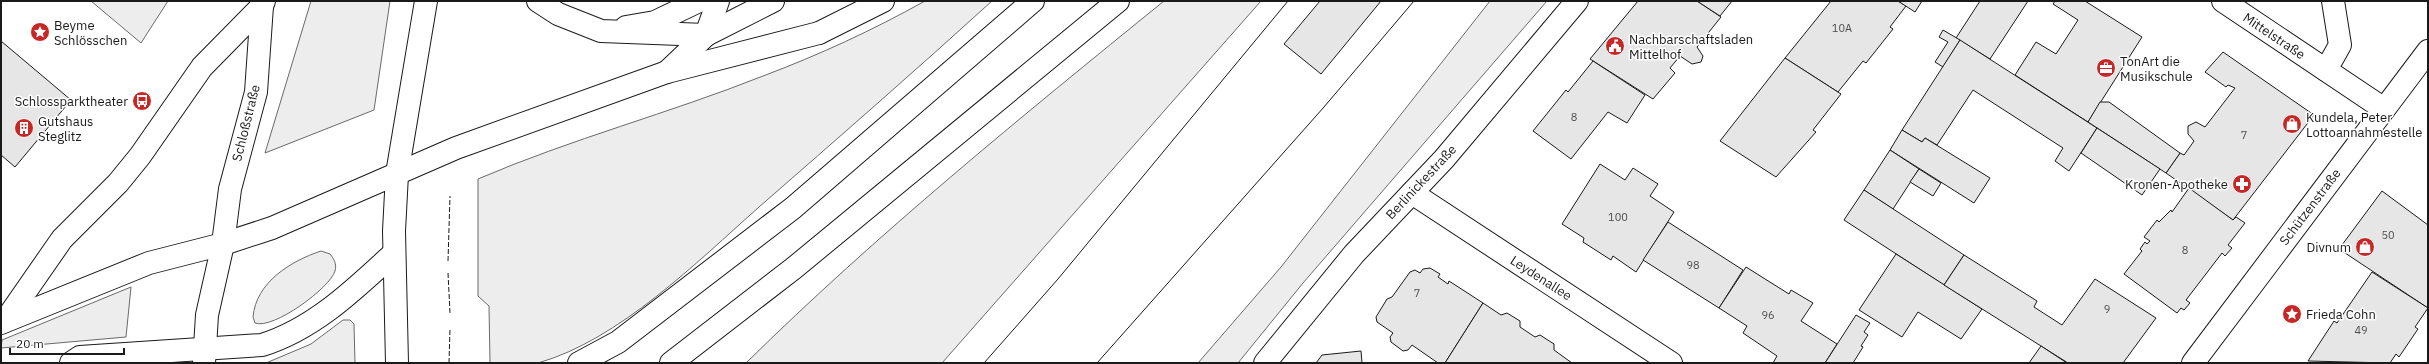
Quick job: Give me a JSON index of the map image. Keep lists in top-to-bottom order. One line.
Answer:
{"streets":{"main road":["Mittelstraße","Schloßstraße","Berlinickestraße","Schützenstraße","Leydenallee"]},"crossings":[["Mittelstraße","Schützenstraße"],["Berlinickestraße","Leydenallee"]],"places":{"place":["Beyme Schlösschen","Frieda Cohn"],"public building":["Nachbarschaftsladen Mittelhof"],"office":["TonArt die Musikschule"],"bus stop":["Schlossparktheater"],"shop":["Kundela, Peter Lottoannahmestelle","Divnum"],"building":["Gutshaus Steglitz"],"pharmacy":["Kronen-Apotheke"]},"house_numbers":["10A","8","7","100","50","8","98","7","9","96","49"],"scale_bar":"20 m"}
